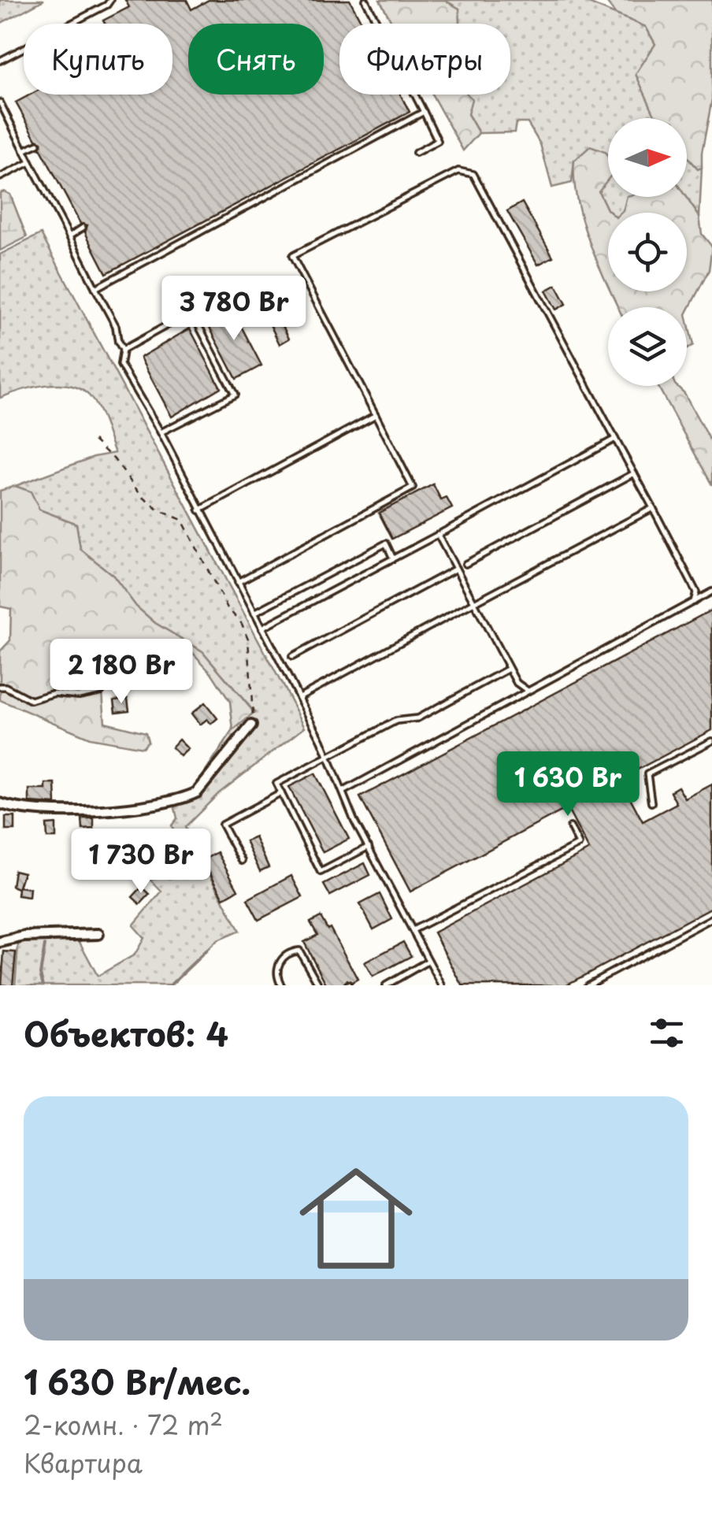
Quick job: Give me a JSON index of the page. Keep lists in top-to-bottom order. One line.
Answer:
{"north":"right","page":{"chip":["Купить","Снять","Фильтры"],"price":["3 780 Br","2 180 Br","1 630 Br","1 730 Br"],"heading":"Объектов: 4","list":[{"name":"1 630 Br/мес.","note":"2-комн. · 72 m² · Квартира"}]}}
